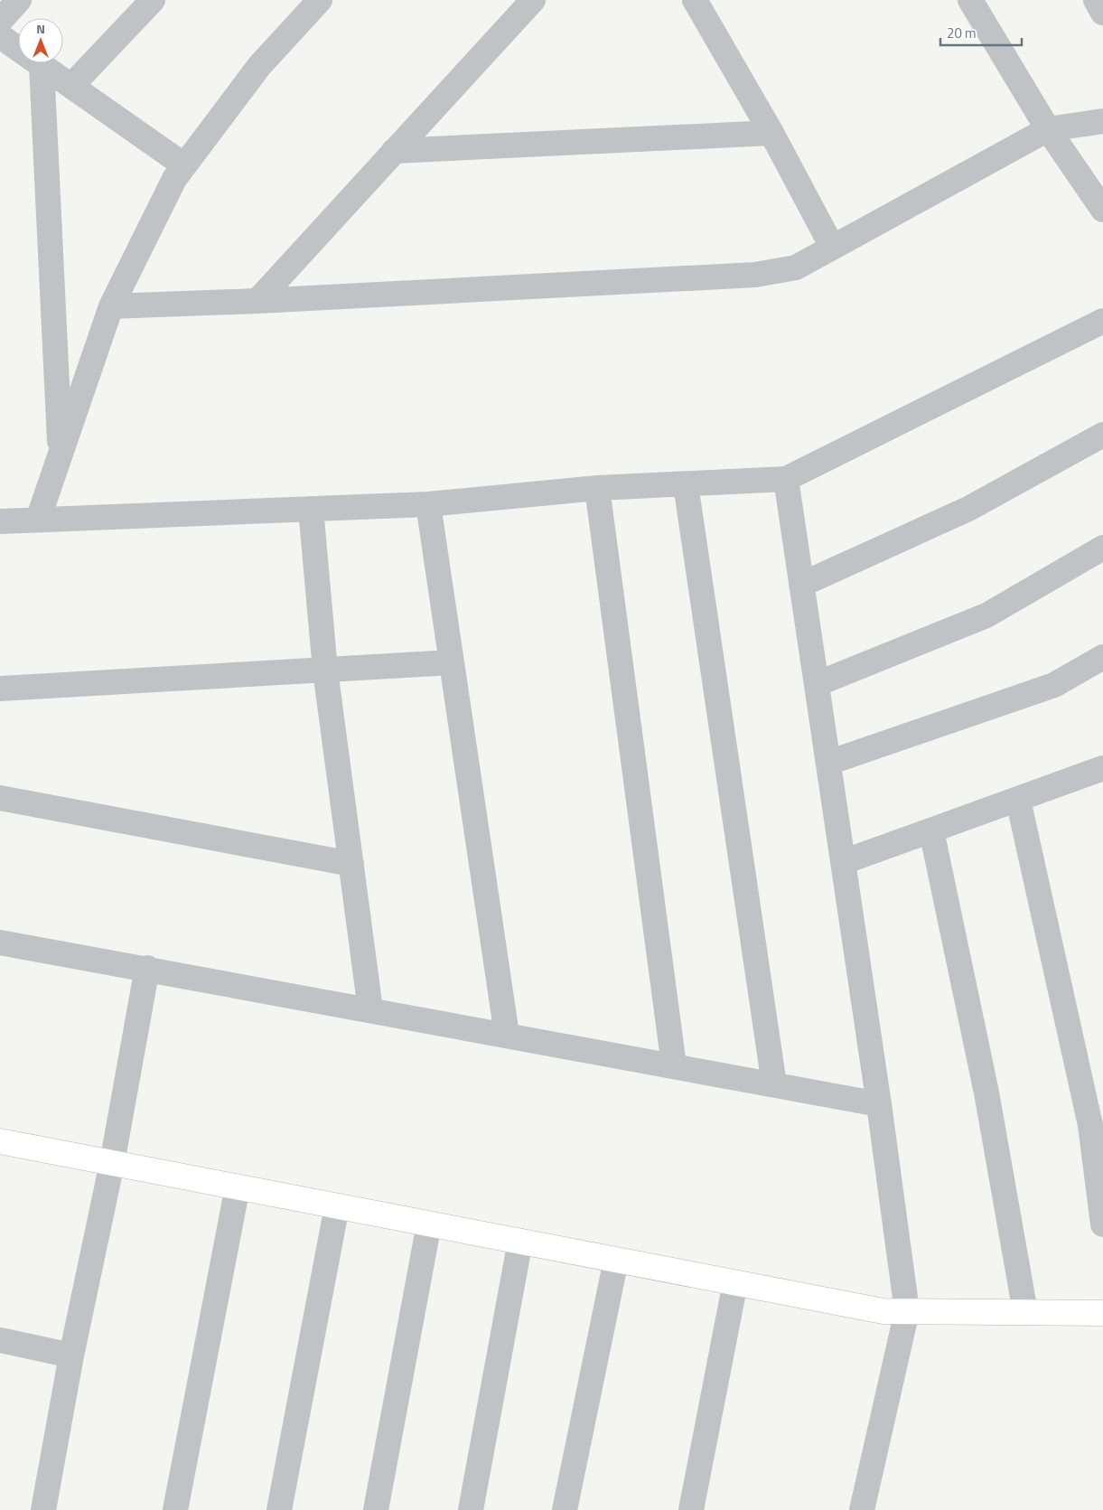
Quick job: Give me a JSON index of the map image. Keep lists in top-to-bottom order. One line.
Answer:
{"scale_bar":"20 m","north":"top"}
